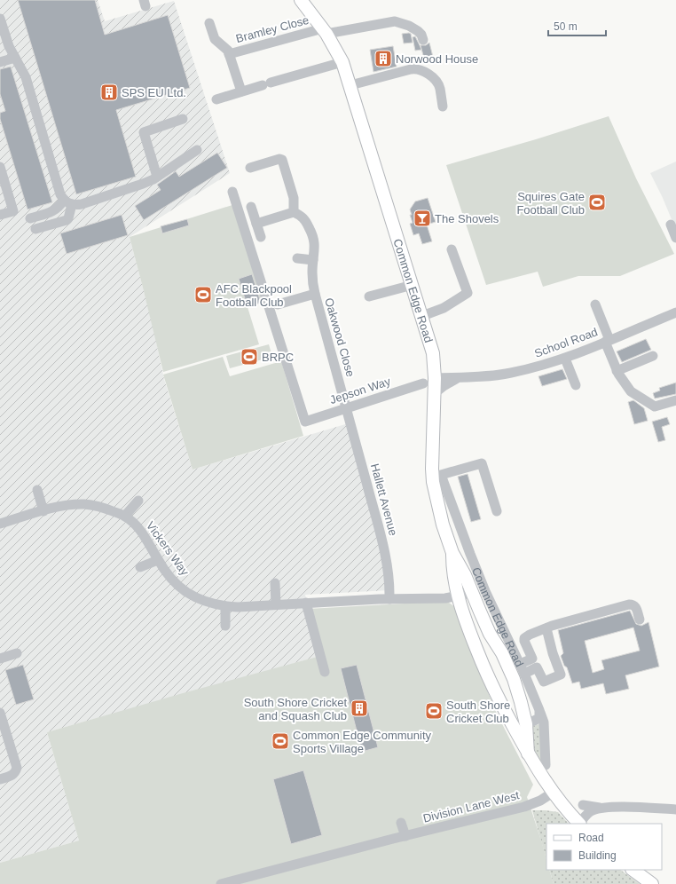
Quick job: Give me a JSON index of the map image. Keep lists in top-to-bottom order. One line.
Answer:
{"streets":{"main road":["Common Edge Road"],"street":["Bramley Close","Oakwood Close","School Road","Jepson Way","Hallett Avenue","Vickers Way","Division Lane West"]},"crossings":[["Bramley Close","Common Edge Road"],["Common Edge Road","School Road"],["Common Edge Road","Jepson Way"],["Common Edge Road","Vickers Way"],["Common Edge Road","Division Lane West"],["Oakwood Close","Jepson Way"],["Oakwood Close","Hallett Avenue"],["School Road","Jepson Way"],["Jepson Way","Hallett Avenue"],["Hallett Avenue","Vickers Way"]],"places":{"building":["Norwood House","SPS EU Ltd.","South Shore Cricket and Squash Club"],"sports":["Squires Gate Football Club","AFC Blackpool Football Club","BRPC","South Shore Cricket Club","Common Edge Community Sports Village"],"bar":["The Shovels"]},"legend":["Road","Building"],"scale_bar":"50 m"}
